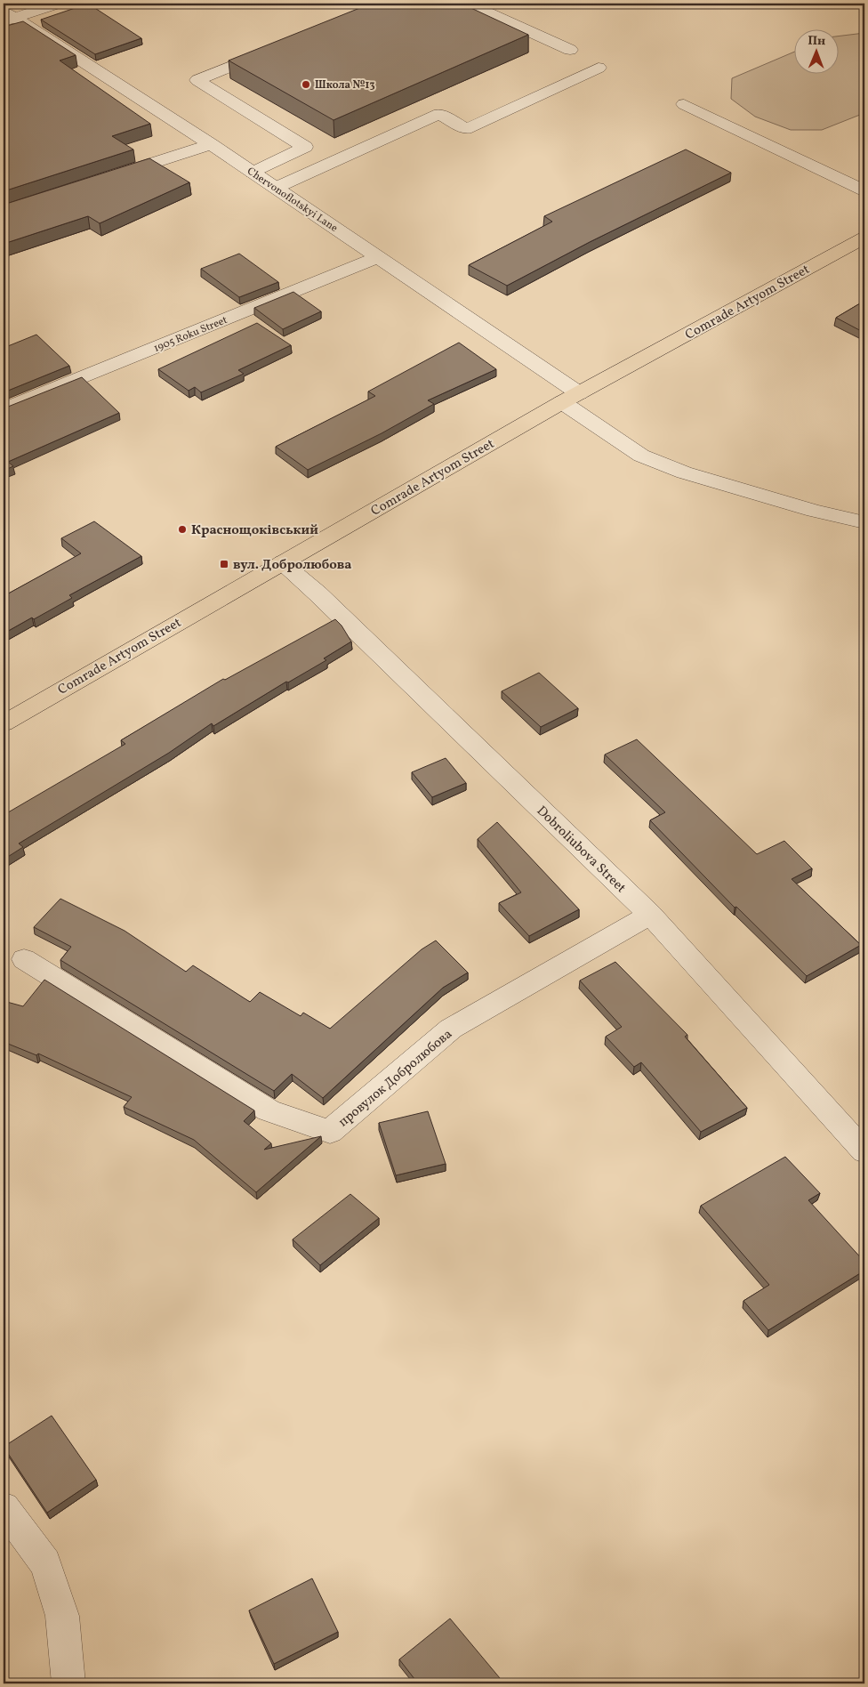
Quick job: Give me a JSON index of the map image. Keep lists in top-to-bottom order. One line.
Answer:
{"streets":{"main road":["Comrade Artyom Street"],"street":["Chervonoflotskyi Lane","1905 Roku Street","Dobroliubova Street","провулок Добролюбова"]},"crossings":[["Chervonoflotskyi Lane","Comrade Artyom Street"],["Chervonoflotskyi Lane","1905 Roku Street"],["Comrade Artyom Street","Dobroliubova Street"],["Dobroliubova Street","провулок Добролюбова"]],"places":{"other":["Школа №13","Краснощоківський"],"transit":["вул. Добролюбова"]},"north":"top"}
